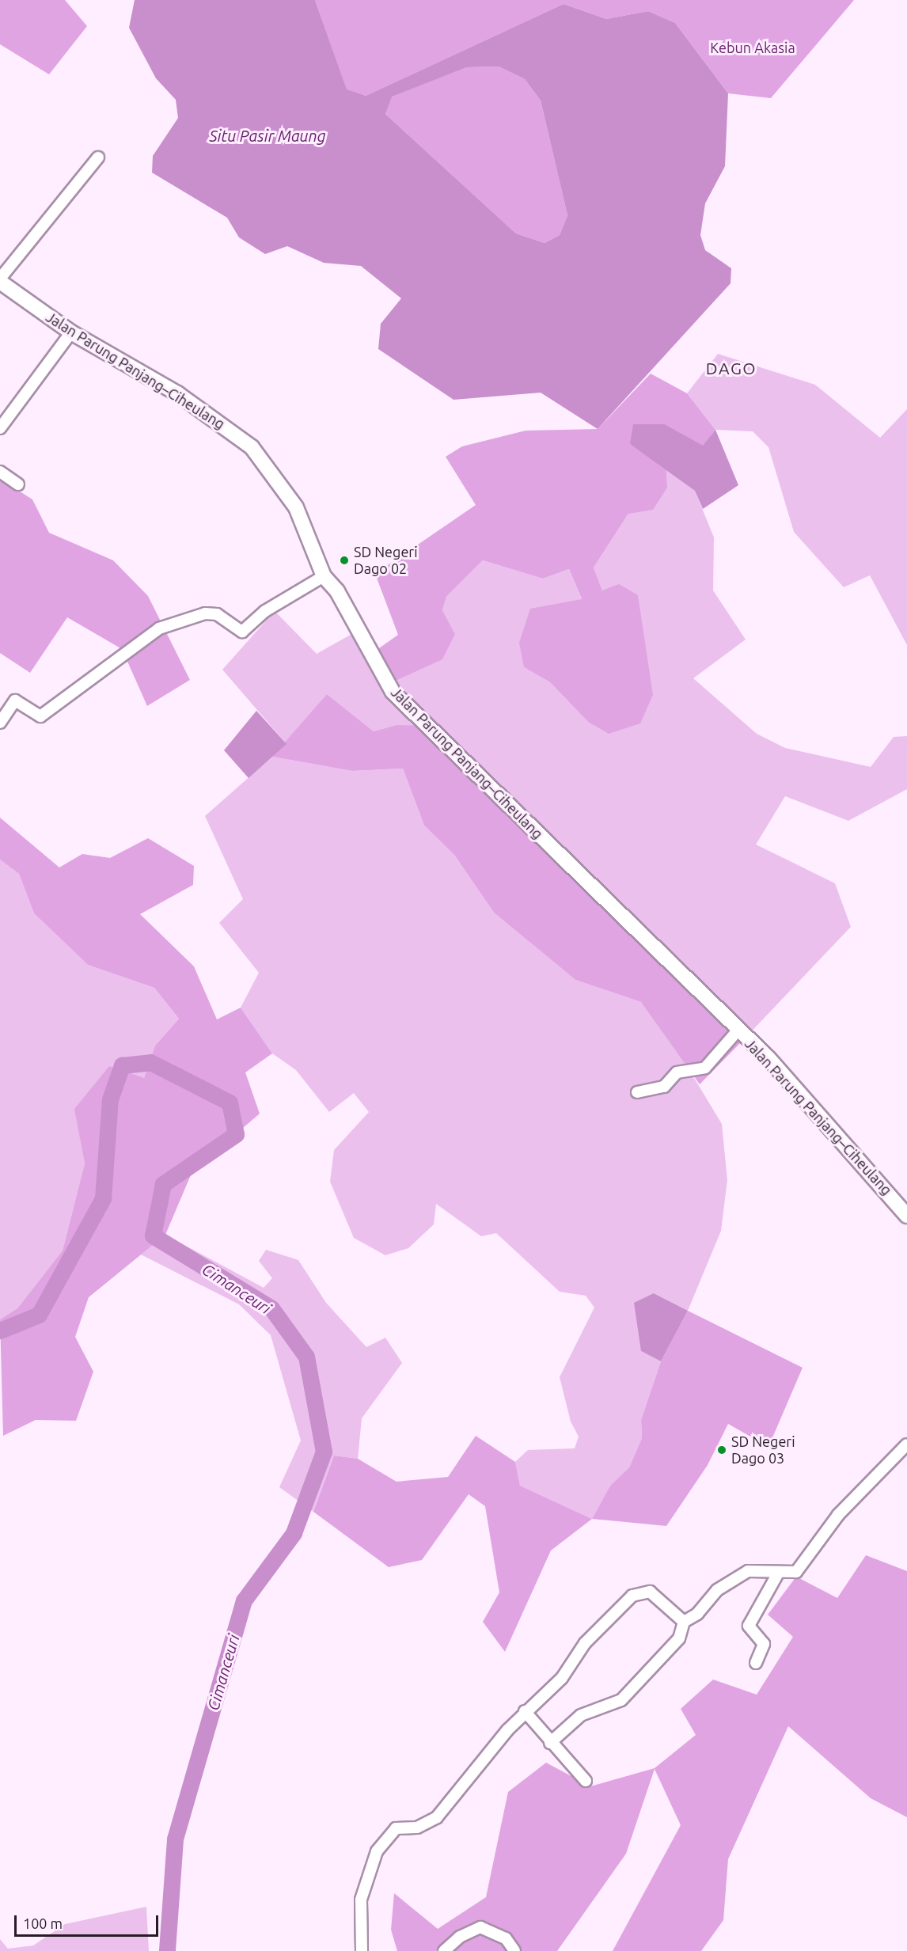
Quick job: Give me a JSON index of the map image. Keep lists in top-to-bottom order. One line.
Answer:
{"streets":{"street":["Jalan Parung Panjang–Ciheulang"]},"districts":["DAGO"],"water":["Situ Pasir Maung","Cimanceuri"],"parks":["Kebun Akasia"],"places":["SD Negeri Dago 02","SD Negeri Dago 03"],"scale_bar":"100 m"}
